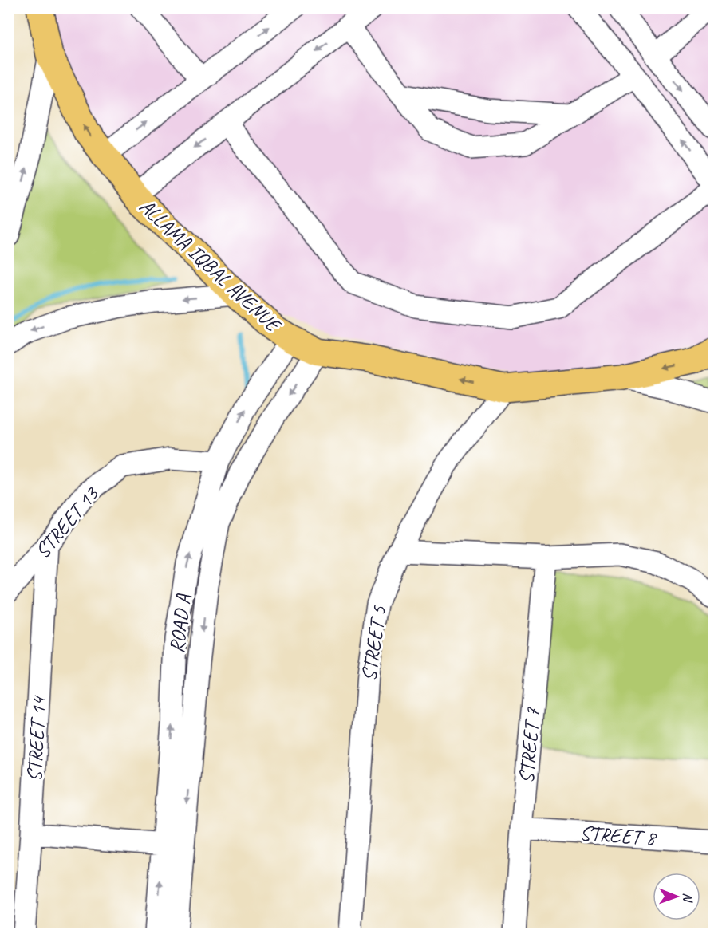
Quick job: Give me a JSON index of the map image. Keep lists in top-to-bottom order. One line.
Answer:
{"streets":{"main road":["ALLAMA IQBAL AVENUE"],"street":["STREET 13","ROAD A","STREET 5","STREET 14","STREET 7","STREET 8"]},"crossings":[["ALLAMA IQBAL AVENUE","ROAD A"],["ALLAMA IQBAL AVENUE","STREET 5"],["STREET 13","ROAD A"],["STREET 13","STREET 14"],["STREET 7","STREET 8"]],"one_way":["ALLAMA IQBAL AVENUE"],"north":"right"}
